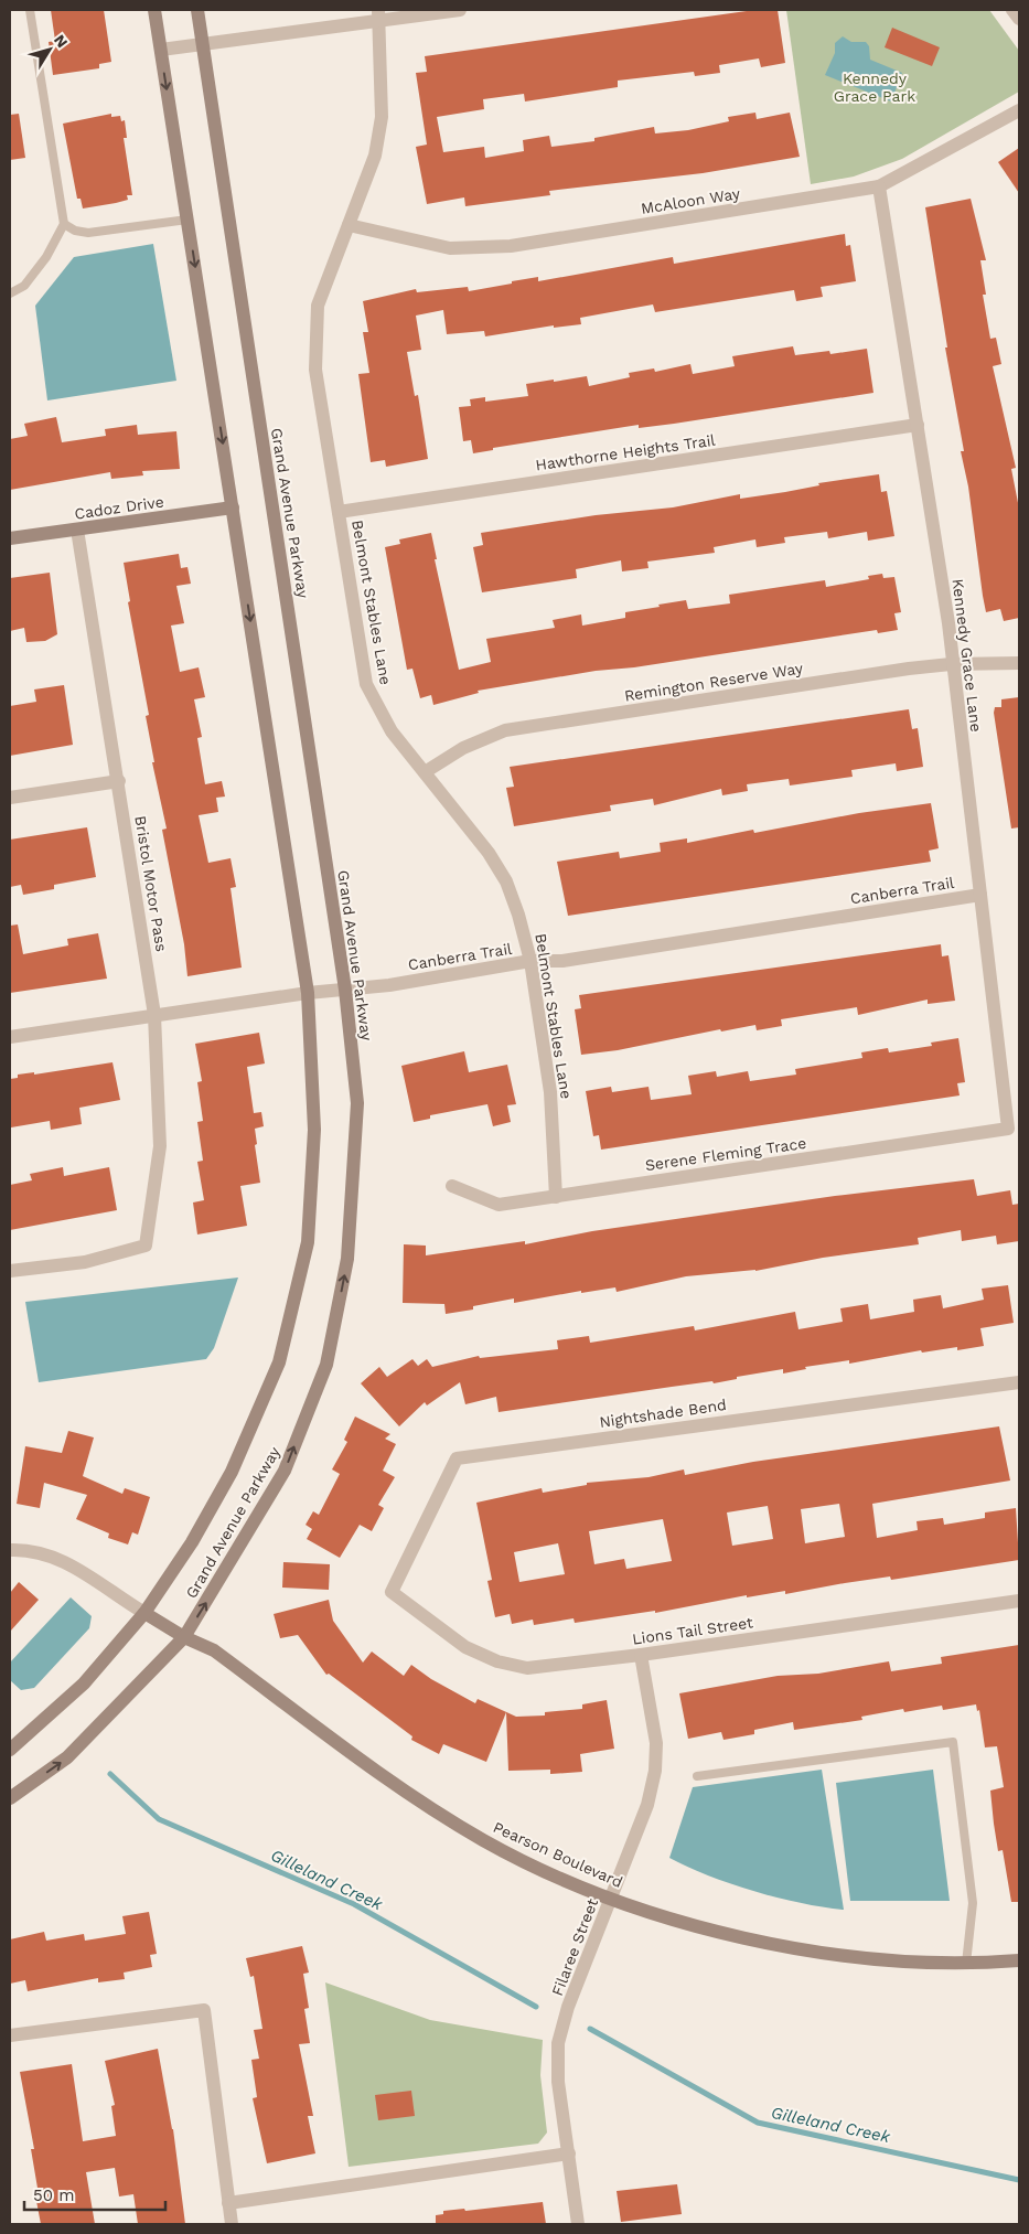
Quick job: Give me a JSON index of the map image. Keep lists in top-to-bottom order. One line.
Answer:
{"streets":{"street":["McAloon Way","Hawthorne Heights Trail","Cadoz Drive","Grand Avenue Parkway","Belmont Stables Lane","Kennedy Grace Lane","Remington Reserve Way","Bristol Motor Pass","Canberra Trail","Serene Fleming Trace","Nightshade Bend","Lions Tail Street","Pearson Boulevard","Filaree Street"]},"crossings":[["McAloon Way","Belmont Stables Lane"],["McAloon Way","Kennedy Grace Lane"],["Hawthorne Heights Trail","Belmont Stables Lane"],["Hawthorne Heights Trail","Kennedy Grace Lane"],["Cadoz Drive","Grand Avenue Parkway"],["Cadoz Drive","Bristol Motor Pass"],["Grand Avenue Parkway","Canberra Trail"],["Grand Avenue Parkway","Pearson Boulevard"],["Belmont Stables Lane","Remington Reserve Way"],["Belmont Stables Lane","Canberra Trail"],["Belmont Stables Lane","Serene Fleming Trace"],["Kennedy Grace Lane","Remington Reserve Way"],["Kennedy Grace Lane","Canberra Trail"],["Kennedy Grace Lane","Serene Fleming Trace"],["Bristol Motor Pass","Canberra Trail"],["Nightshade Bend","Lions Tail Street"],["Lions Tail Street","Filaree Street"],["Pearson Boulevard","Filaree Street"]],"water":["Gilleland Creek"],"parks":["Kennedy Grace Park"],"scale_bar":"50 m","north":"top right"}
